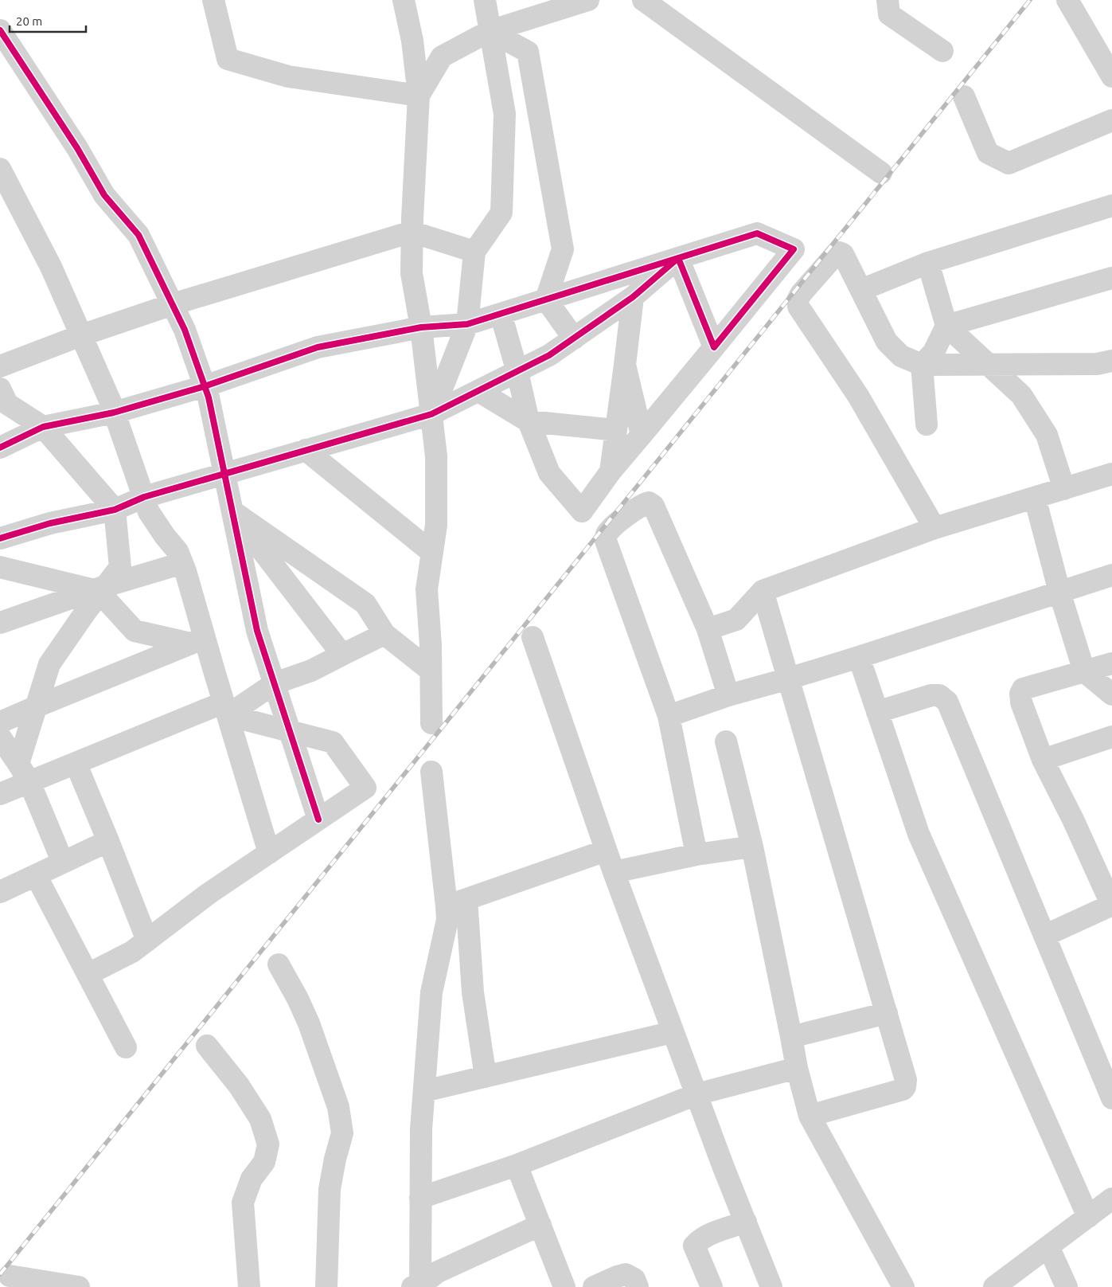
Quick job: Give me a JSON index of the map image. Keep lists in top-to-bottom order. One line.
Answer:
{"scale_bar":"20 m"}
